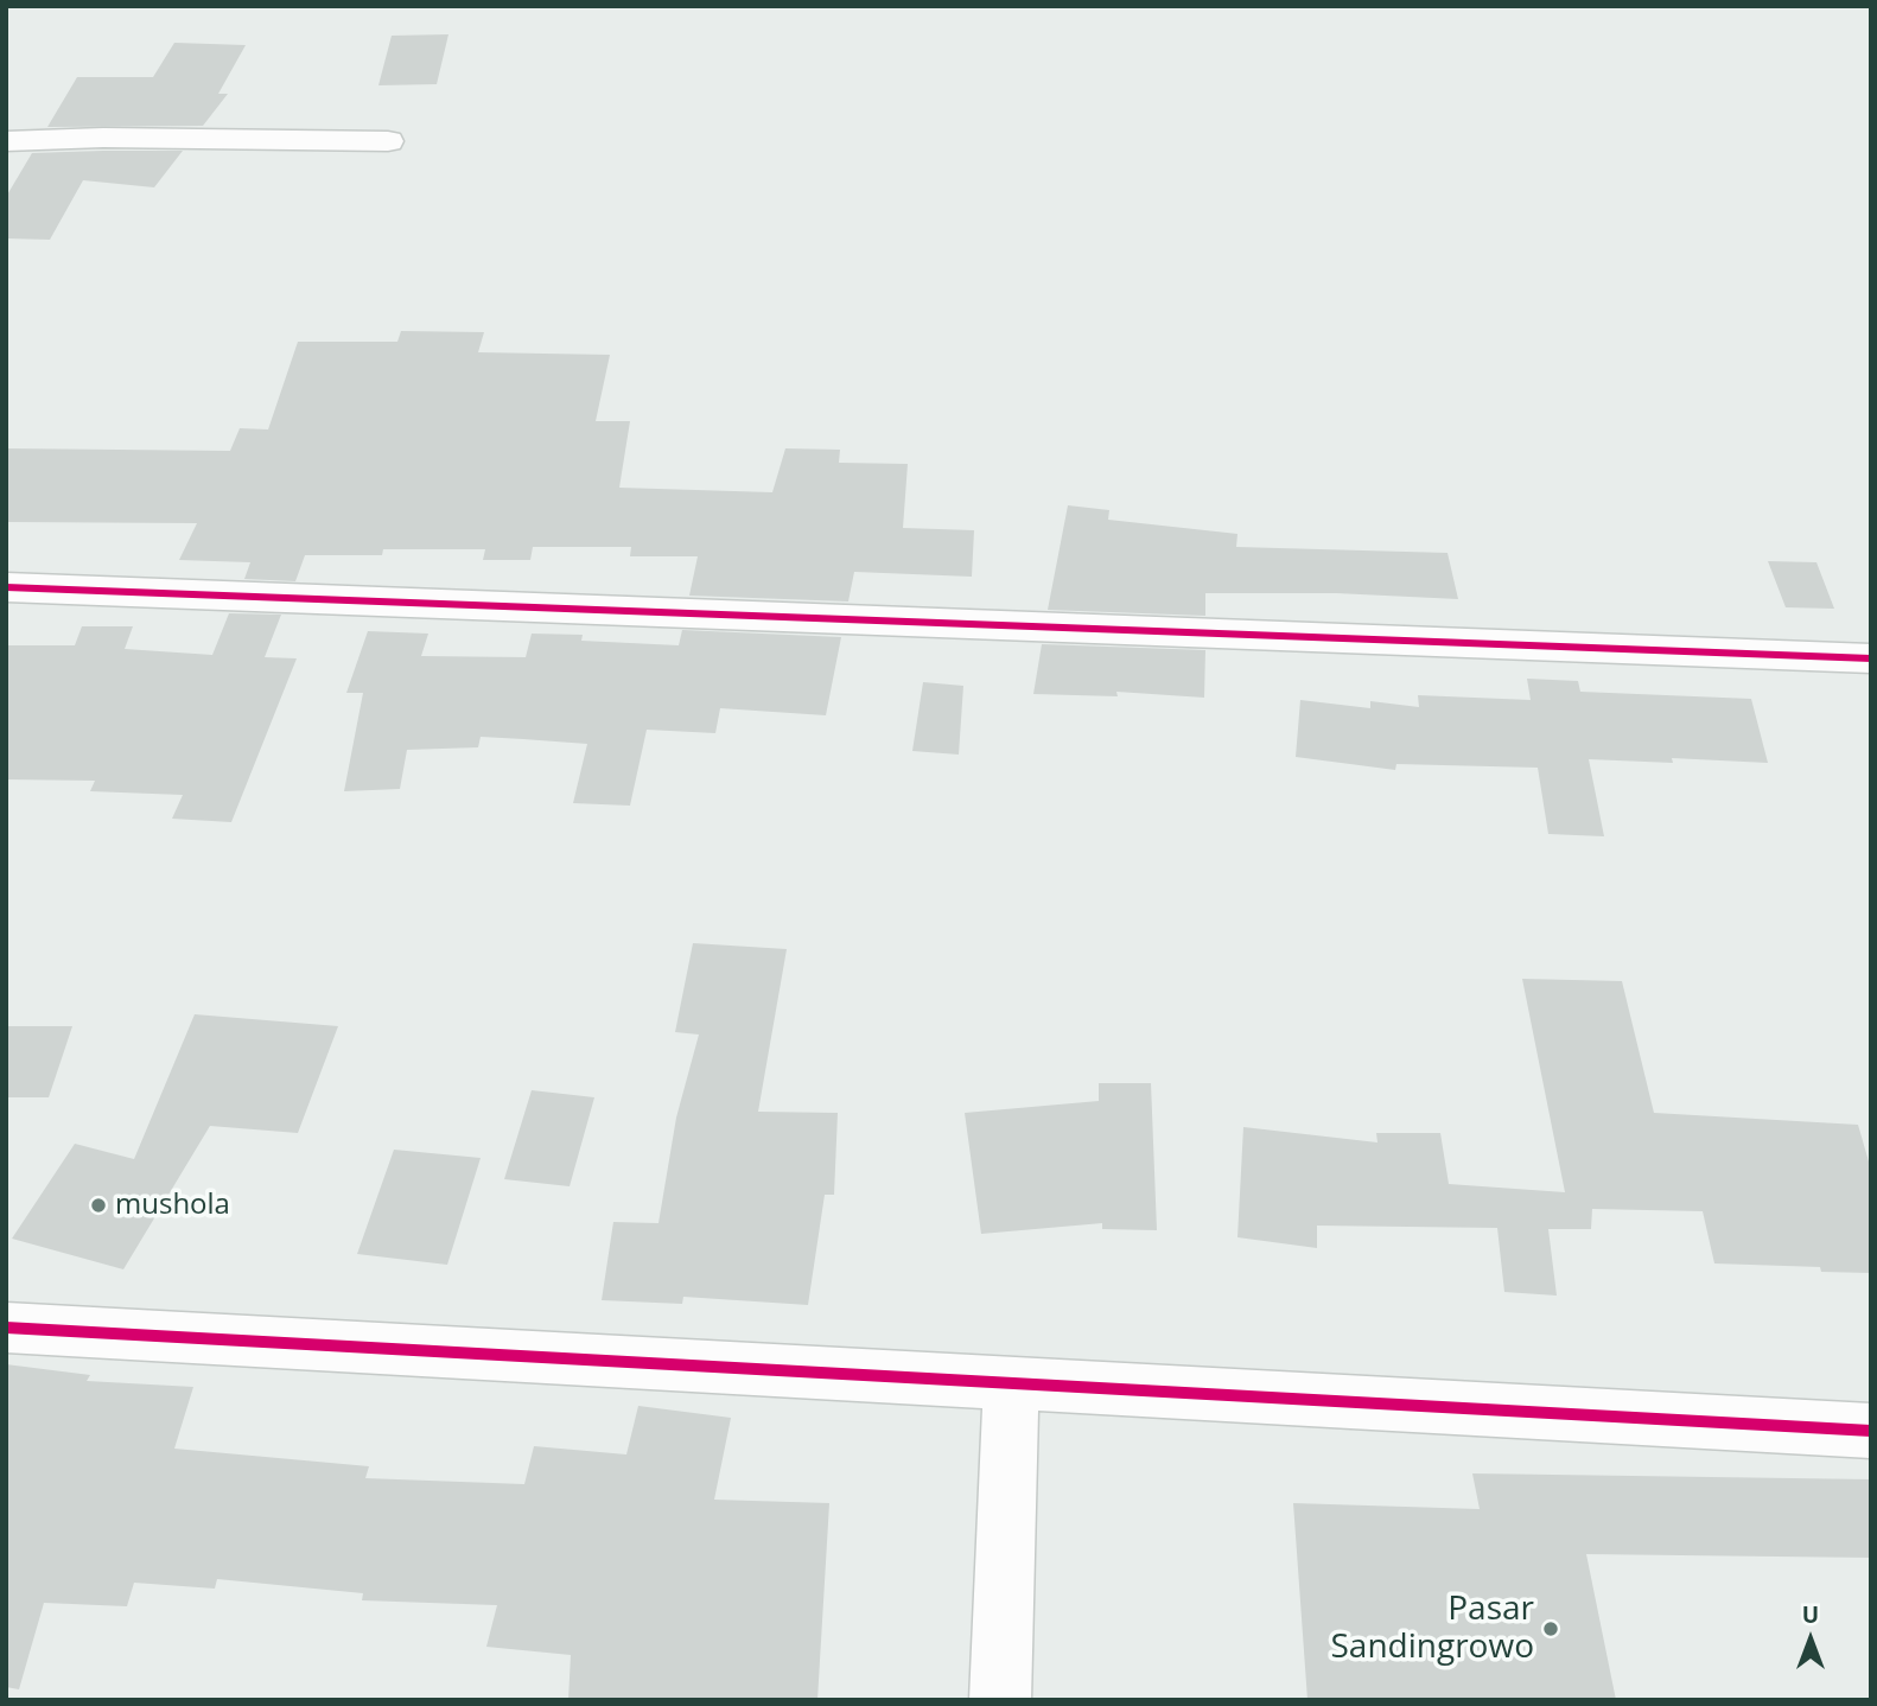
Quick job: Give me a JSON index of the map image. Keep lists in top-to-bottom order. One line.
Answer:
{"places":["mushola","Pasar Sandingrowo"],"north":"top"}
